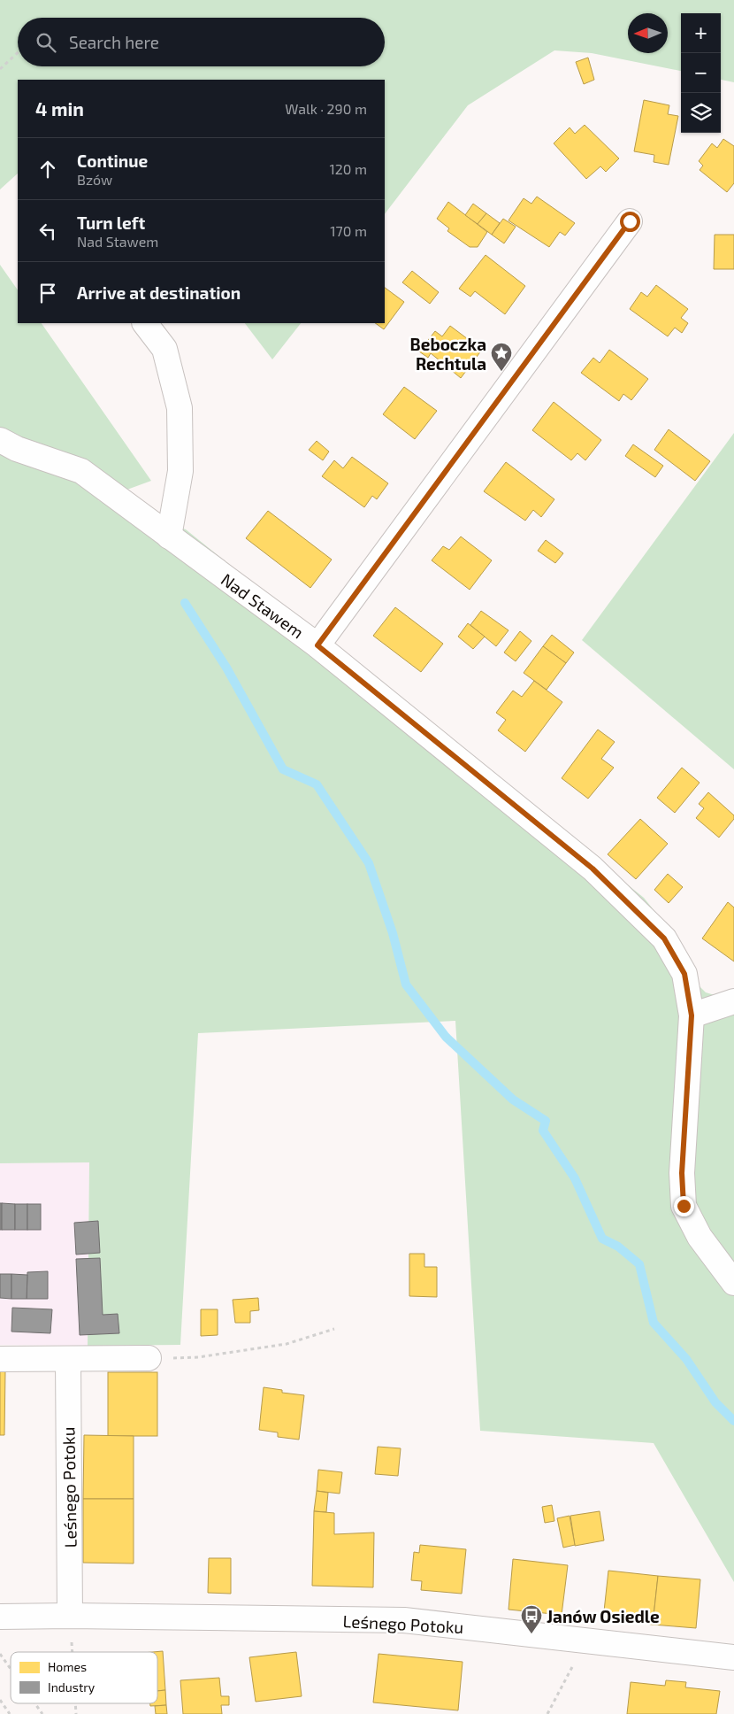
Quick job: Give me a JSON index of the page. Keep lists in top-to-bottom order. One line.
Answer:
{"streets":{"street":["Nad Stawem","Leśnego Potoku"]},"places":{"place":["Beboczka Rechtula"],"bus stop":["Janów Osiedle"]},"legend":["Homes","Industry"],"north":"left","page":{"map_buttons":["+","−"],"search":"Search here","heading":["4 min","Walk · 290 m"],"list":[["Continue","Bzów","120 m"],["Turn left","Nad Stawem","170 m"],"Arrive at destination"]}}
